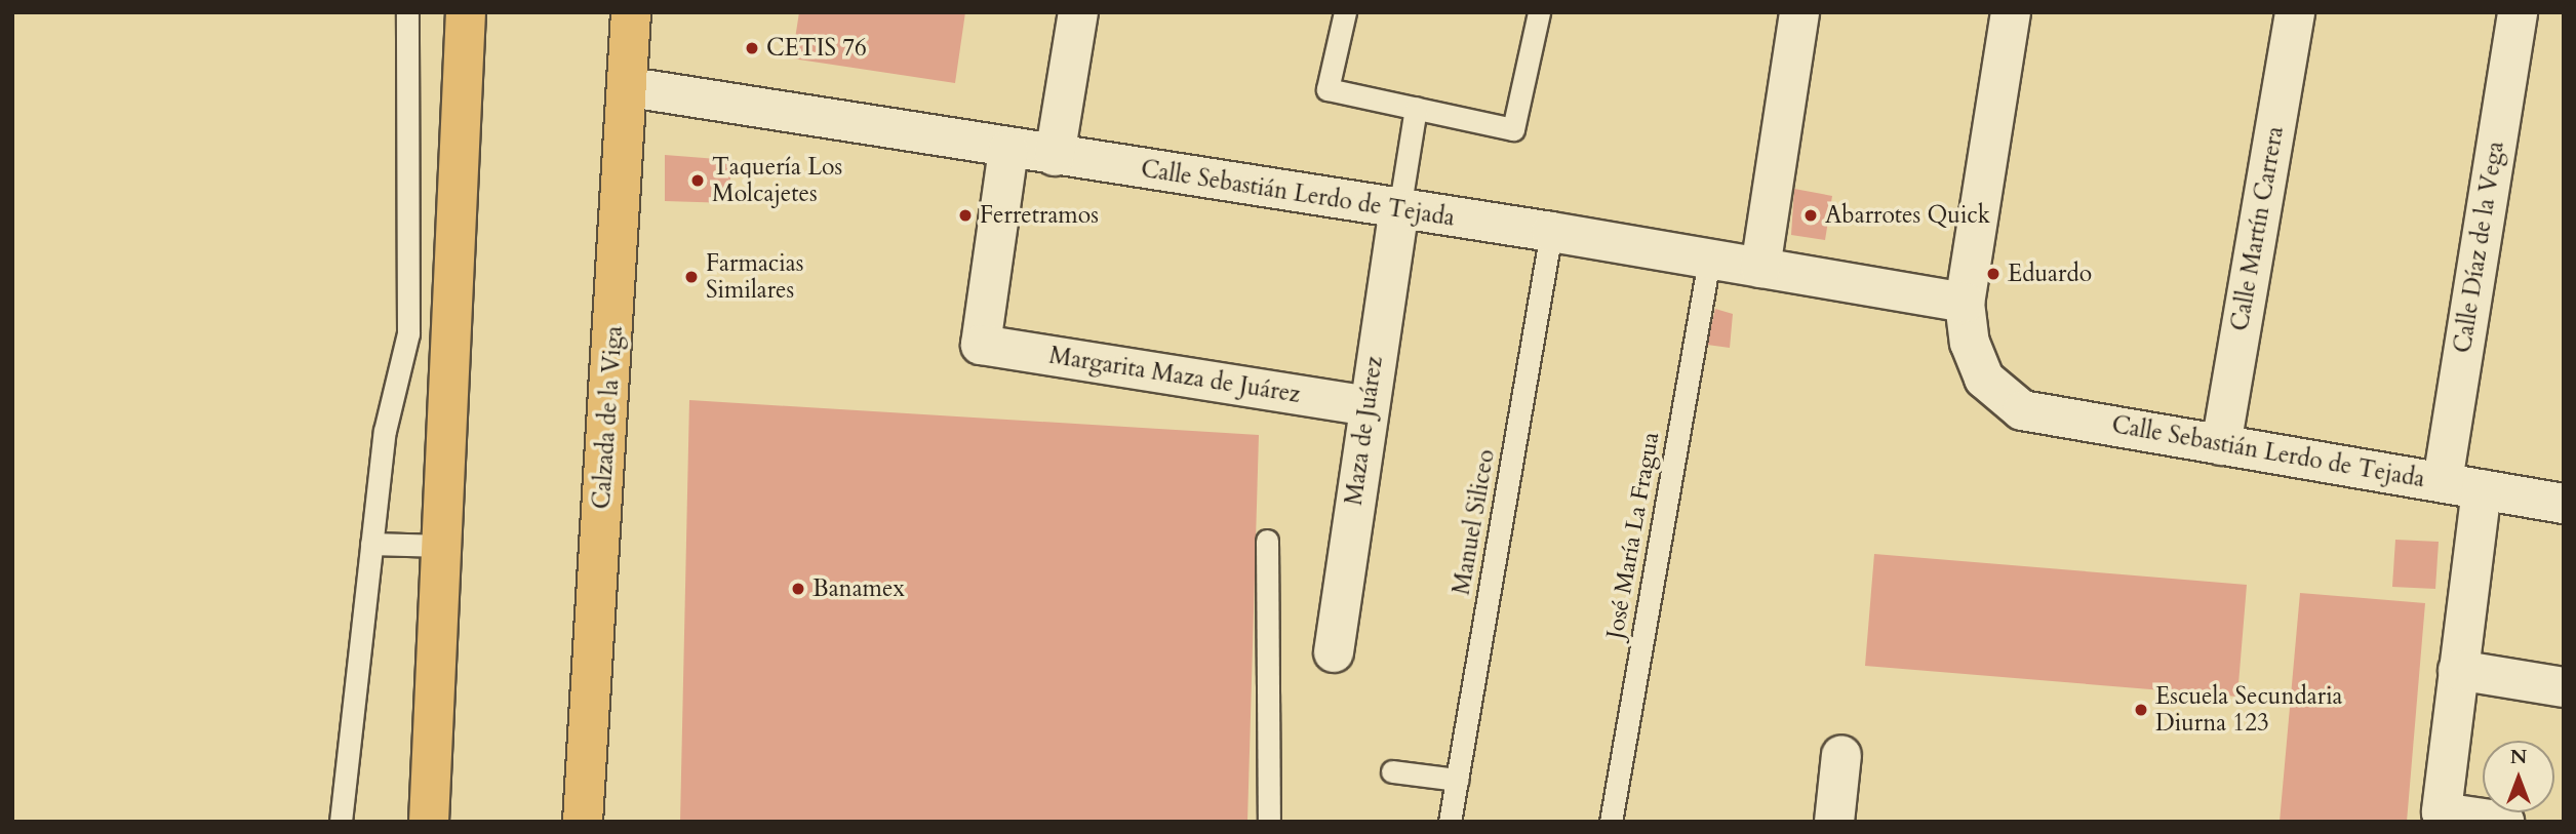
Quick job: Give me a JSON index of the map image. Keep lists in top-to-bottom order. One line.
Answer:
{"streets":{"main road":["Calzada de la Viga"],"street":["Calle Sebastián Lerdo de Tejada","Calle Martín Carrera","Calle Díaz de la Vega","Margarita Maza de Juárez","Maza de Juárez"],"lane":["Manuel Siliceo","José María La Fragua"]},"crossings":[["Calle Sebastián Lerdo de Tejada","Calle Martín Carrera"],["Calle Sebastián Lerdo de Tejada","Calle Díaz de la Vega"],["Calle Sebastián Lerdo de Tejada","Margarita Maza de Juárez"],["Calle Sebastián Lerdo de Tejada","Calzada de la Viga"],["Calle Sebastián Lerdo de Tejada","Maza de Juárez"],["Calle Sebastián Lerdo de Tejada","Manuel Siliceo"],["Calle Sebastián Lerdo de Tejada","José María La Fragua"],["Margarita Maza de Juárez","Maza de Juárez"]],"places":["CETIS 76","Taquería Los Molcajetes","Ferretramos","Abarrotes Quick","Eduardo","Farmacias Similares","Banamex","Escuela Secundaria Diurna 123"],"north":"top"}
